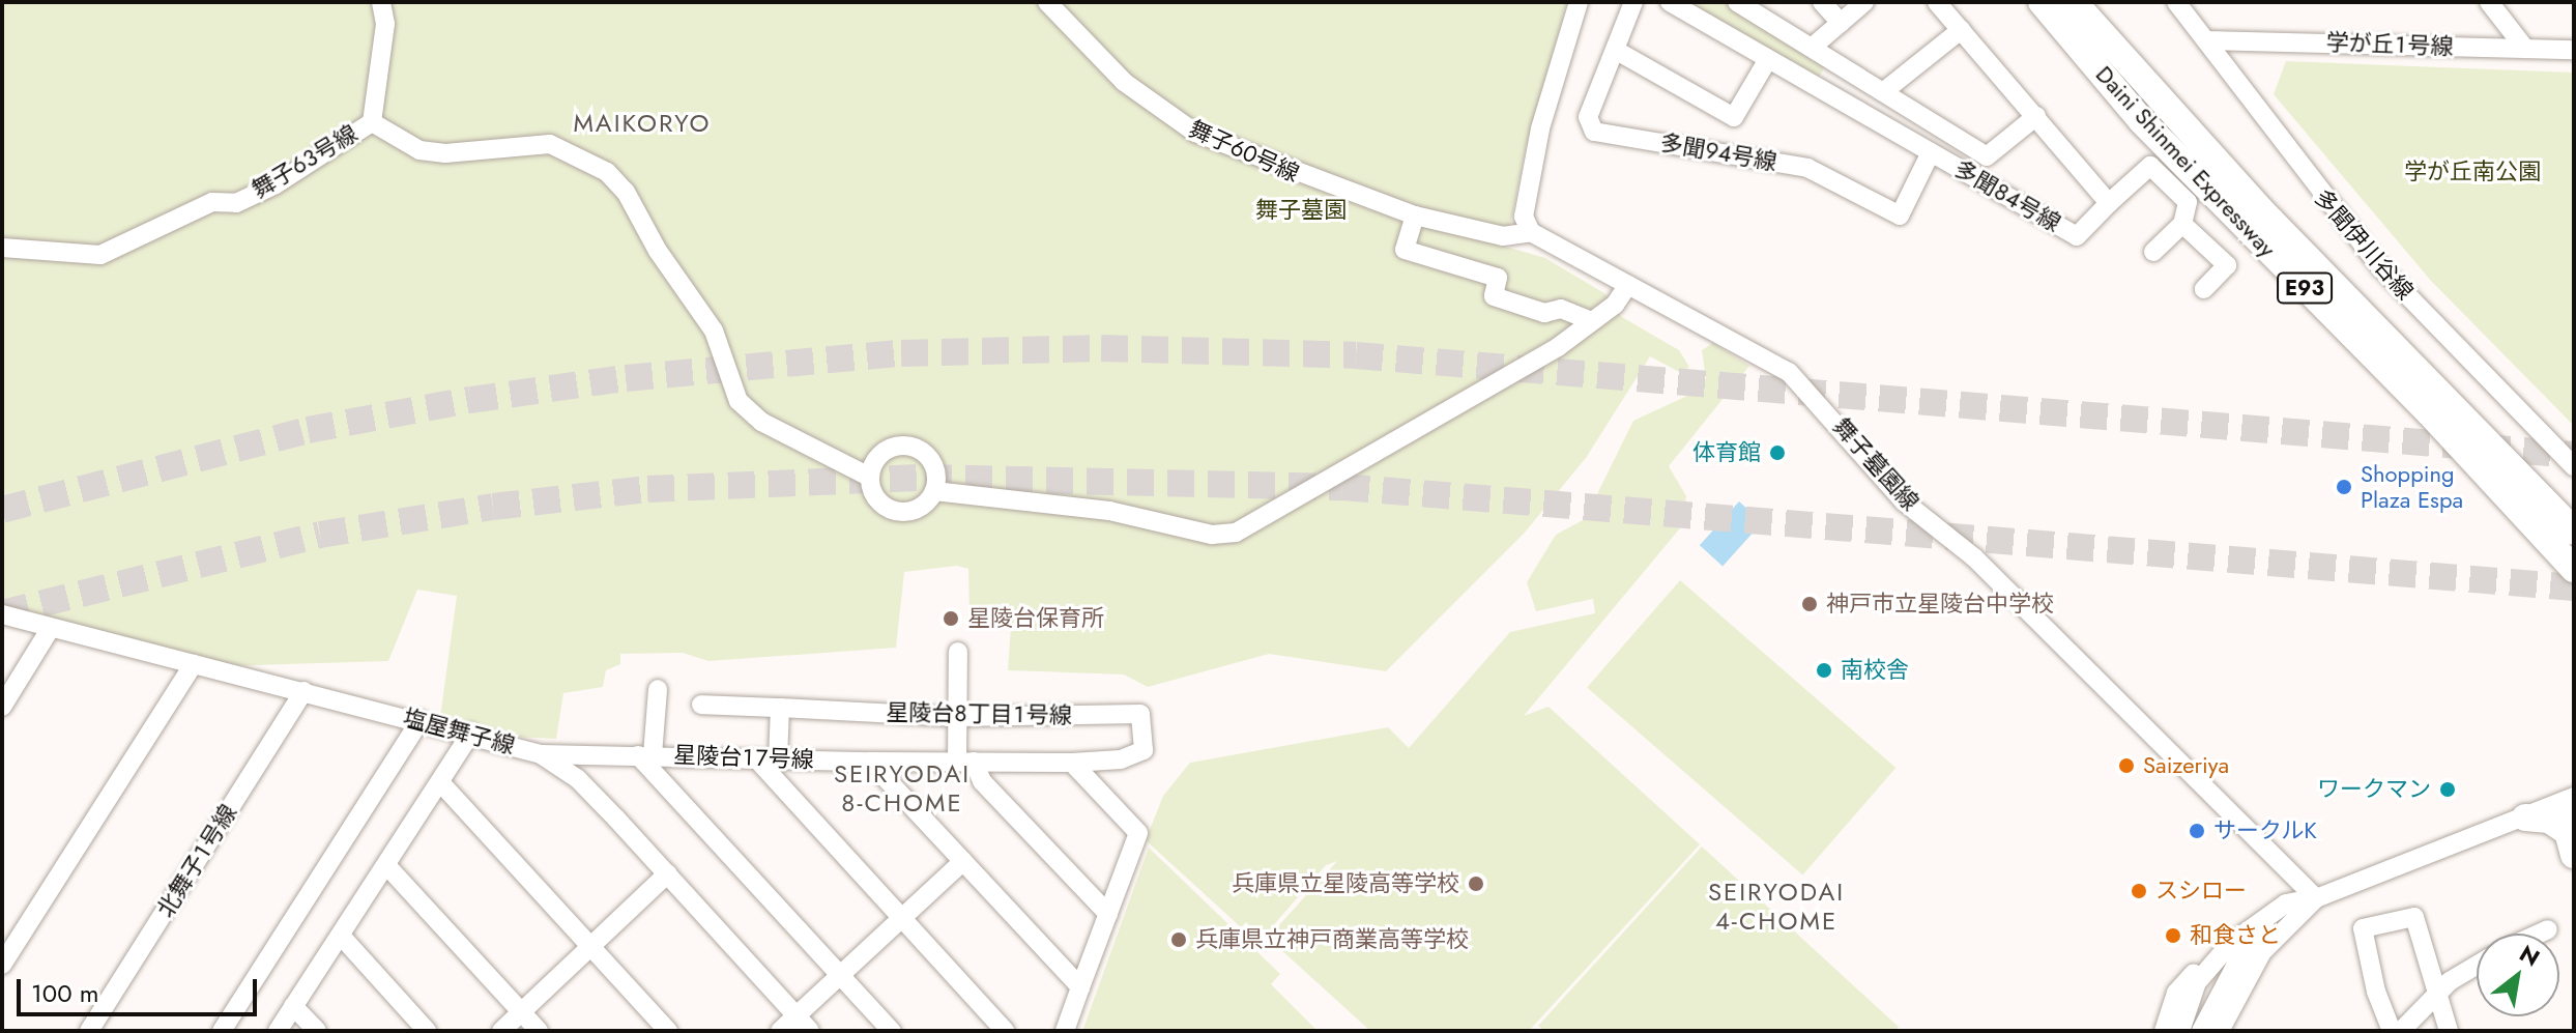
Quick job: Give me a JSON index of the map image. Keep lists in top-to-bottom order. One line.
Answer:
{"streets":{"highway":["Daini Shinmei Expressway","E93"],"street":["学が丘１号線","舞子６０号線","多聞９４号線","舞子６３号線","多聞８４号線","多聞伊川谷線","舞子墓園線","星陵台８丁目１号線","塩屋舞子線","星陵台１７号線","北舞子１号線"]},"crossings":[["学が丘１号線","多聞伊川谷線"],["舞子６０号線","舞子墓園線"],["多聞９４号線","多聞８４号線"],["星陵台８丁目１号線","星陵台１７号線"],["塩屋舞子線","星陵台１７号線"],["塩屋舞子線","北舞子１号線"]],"districts":["MAIKORYO","SEIRYODAI 8-CHOME","SEIRYODAI 4-CHOME"],"parks":["学が丘南公園","舞子墓園"],"places":["体育館","Shopping Plaza Espa","神戸市立星陵台中学校","星陵台保育所","南校舎","Saizeriya","ワークマン","サークルK","兵庫県立星陵高等学校","スシロー","和食さと","兵庫県立神戸商業高等学校"],"scale_bar":"100 m","north":"top right"}
